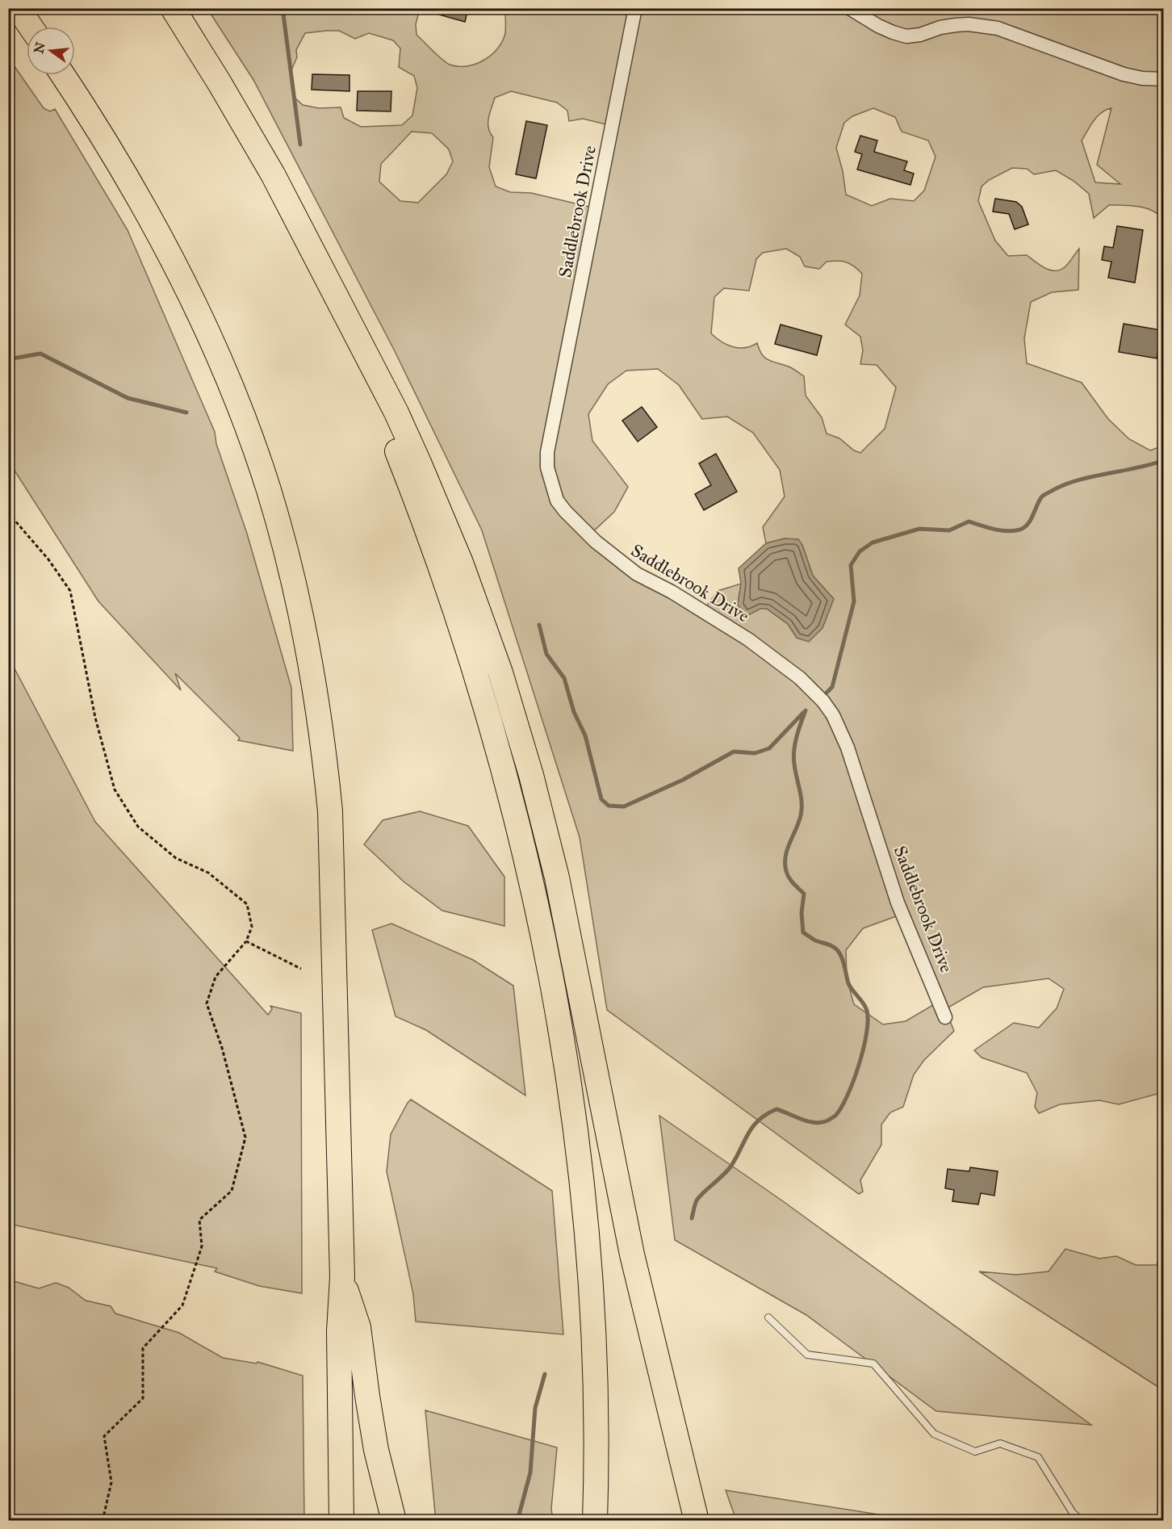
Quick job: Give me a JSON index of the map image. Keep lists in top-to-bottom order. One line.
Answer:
{"streets":{"street":["Saddlebrook Drive"]},"north":"left"}
